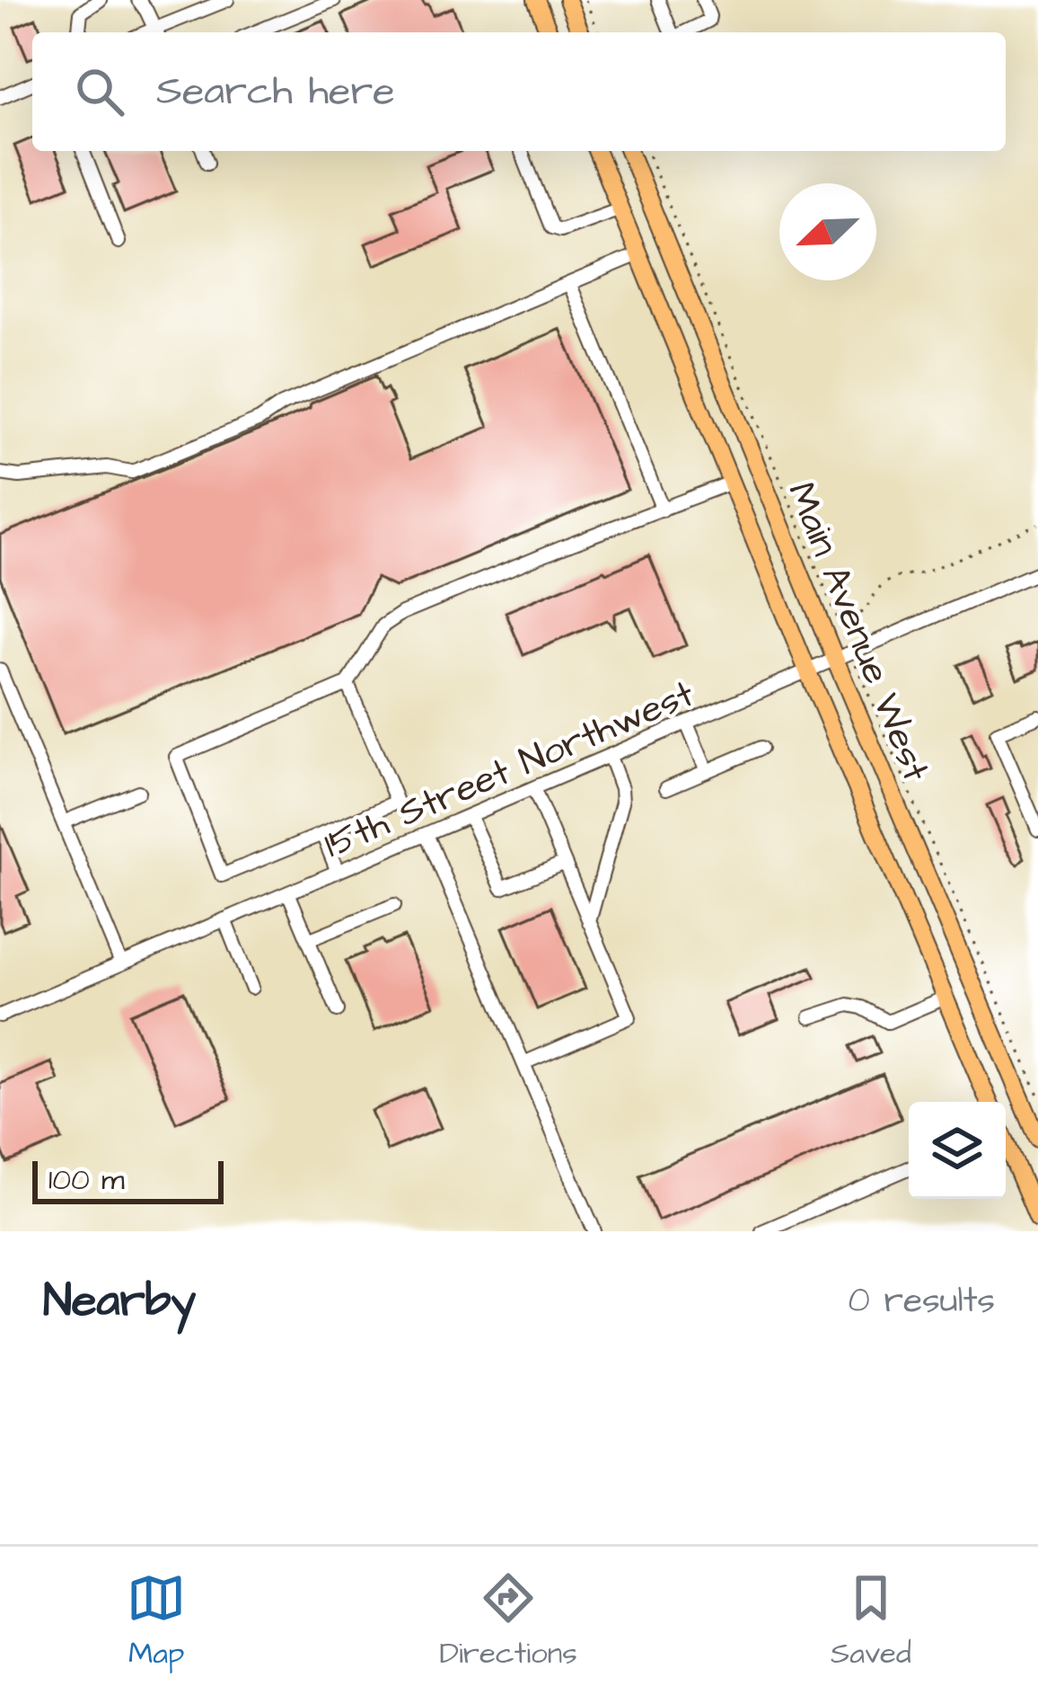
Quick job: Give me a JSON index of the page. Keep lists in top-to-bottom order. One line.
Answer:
{"streets":{"main road":["Main Avenue West"],"street":["15th Street Northwest"]},"crossings":[["Main Avenue West","15th Street Northwest"]],"scale_bar":"100 m","north":"bottom left","page":{"search":"Search here","scale":"100 m","heading":["Nearby","0 results"],"nav":["Map","Directions","Saved"]}}
